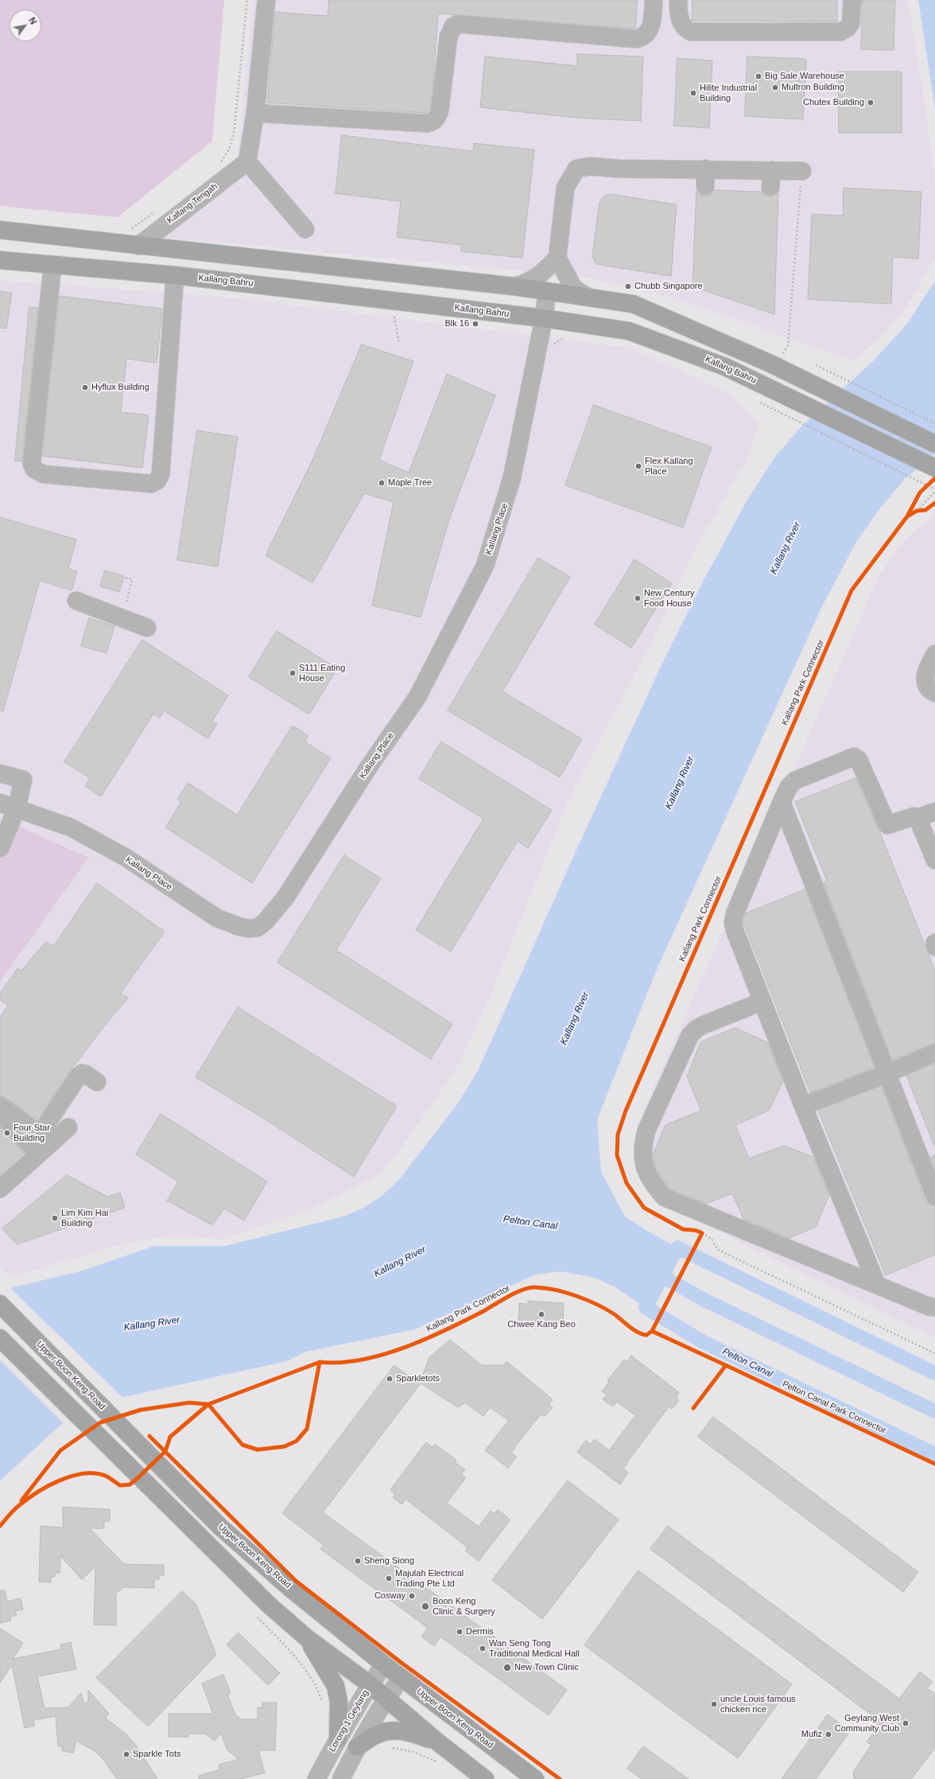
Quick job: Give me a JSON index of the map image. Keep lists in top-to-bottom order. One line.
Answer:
{"streets":{"main road":["Kallang Bahru","Upper Boon Keng Road"],"street":["Kallang Tengah","Kallang Place","Lorong 1 Geylang"],"cycle path":["Kallang Park Connector","Pelton Canal Park Connector"]},"crossings":[["Kallang Bahru","Kallang Place"],["Upper Boon Keng Road","Lorong 1 Geylang"]],"water":["Kallang River","Pelton Canal"],"places":["Big Sale Warehouse","Multron Building","Hilite Industrial Building","Chutex Building","Chubb Singapore","Blk 16","Hyflux Building","Flex Kallang Place","Maple Tree","New Century Food House","S111 Eating House","Four Star Building","Lim Kim Hai Building","Chwee Kang Beo","Sparkletots","Sheng Siong","Majulah Electrical Trading Pte Ltd","Cosway","Boon Keng Clinic & Surgery","Dermis","Wan Seng Tong Traditional Medical Hall","New Town Clinic","uncle Louis famous chicken rice","Geylang West Community Club","Mufiz","Sparkle Tots"],"north":"top right"}
